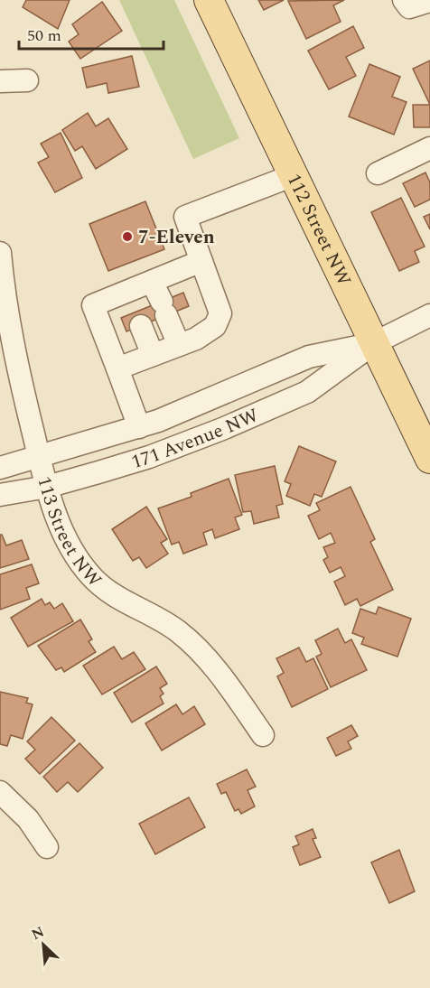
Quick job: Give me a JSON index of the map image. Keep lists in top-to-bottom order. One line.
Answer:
{"streets":{"main road":["112 Street NW"],"street":["171 Avenue NW","113 Street NW"]},"crossings":[["112 Street NW","171 Avenue NW"],["171 Avenue NW","113 Street NW"]],"places":["7-Eleven"],"scale_bar":"50 m","north":"top left"}
